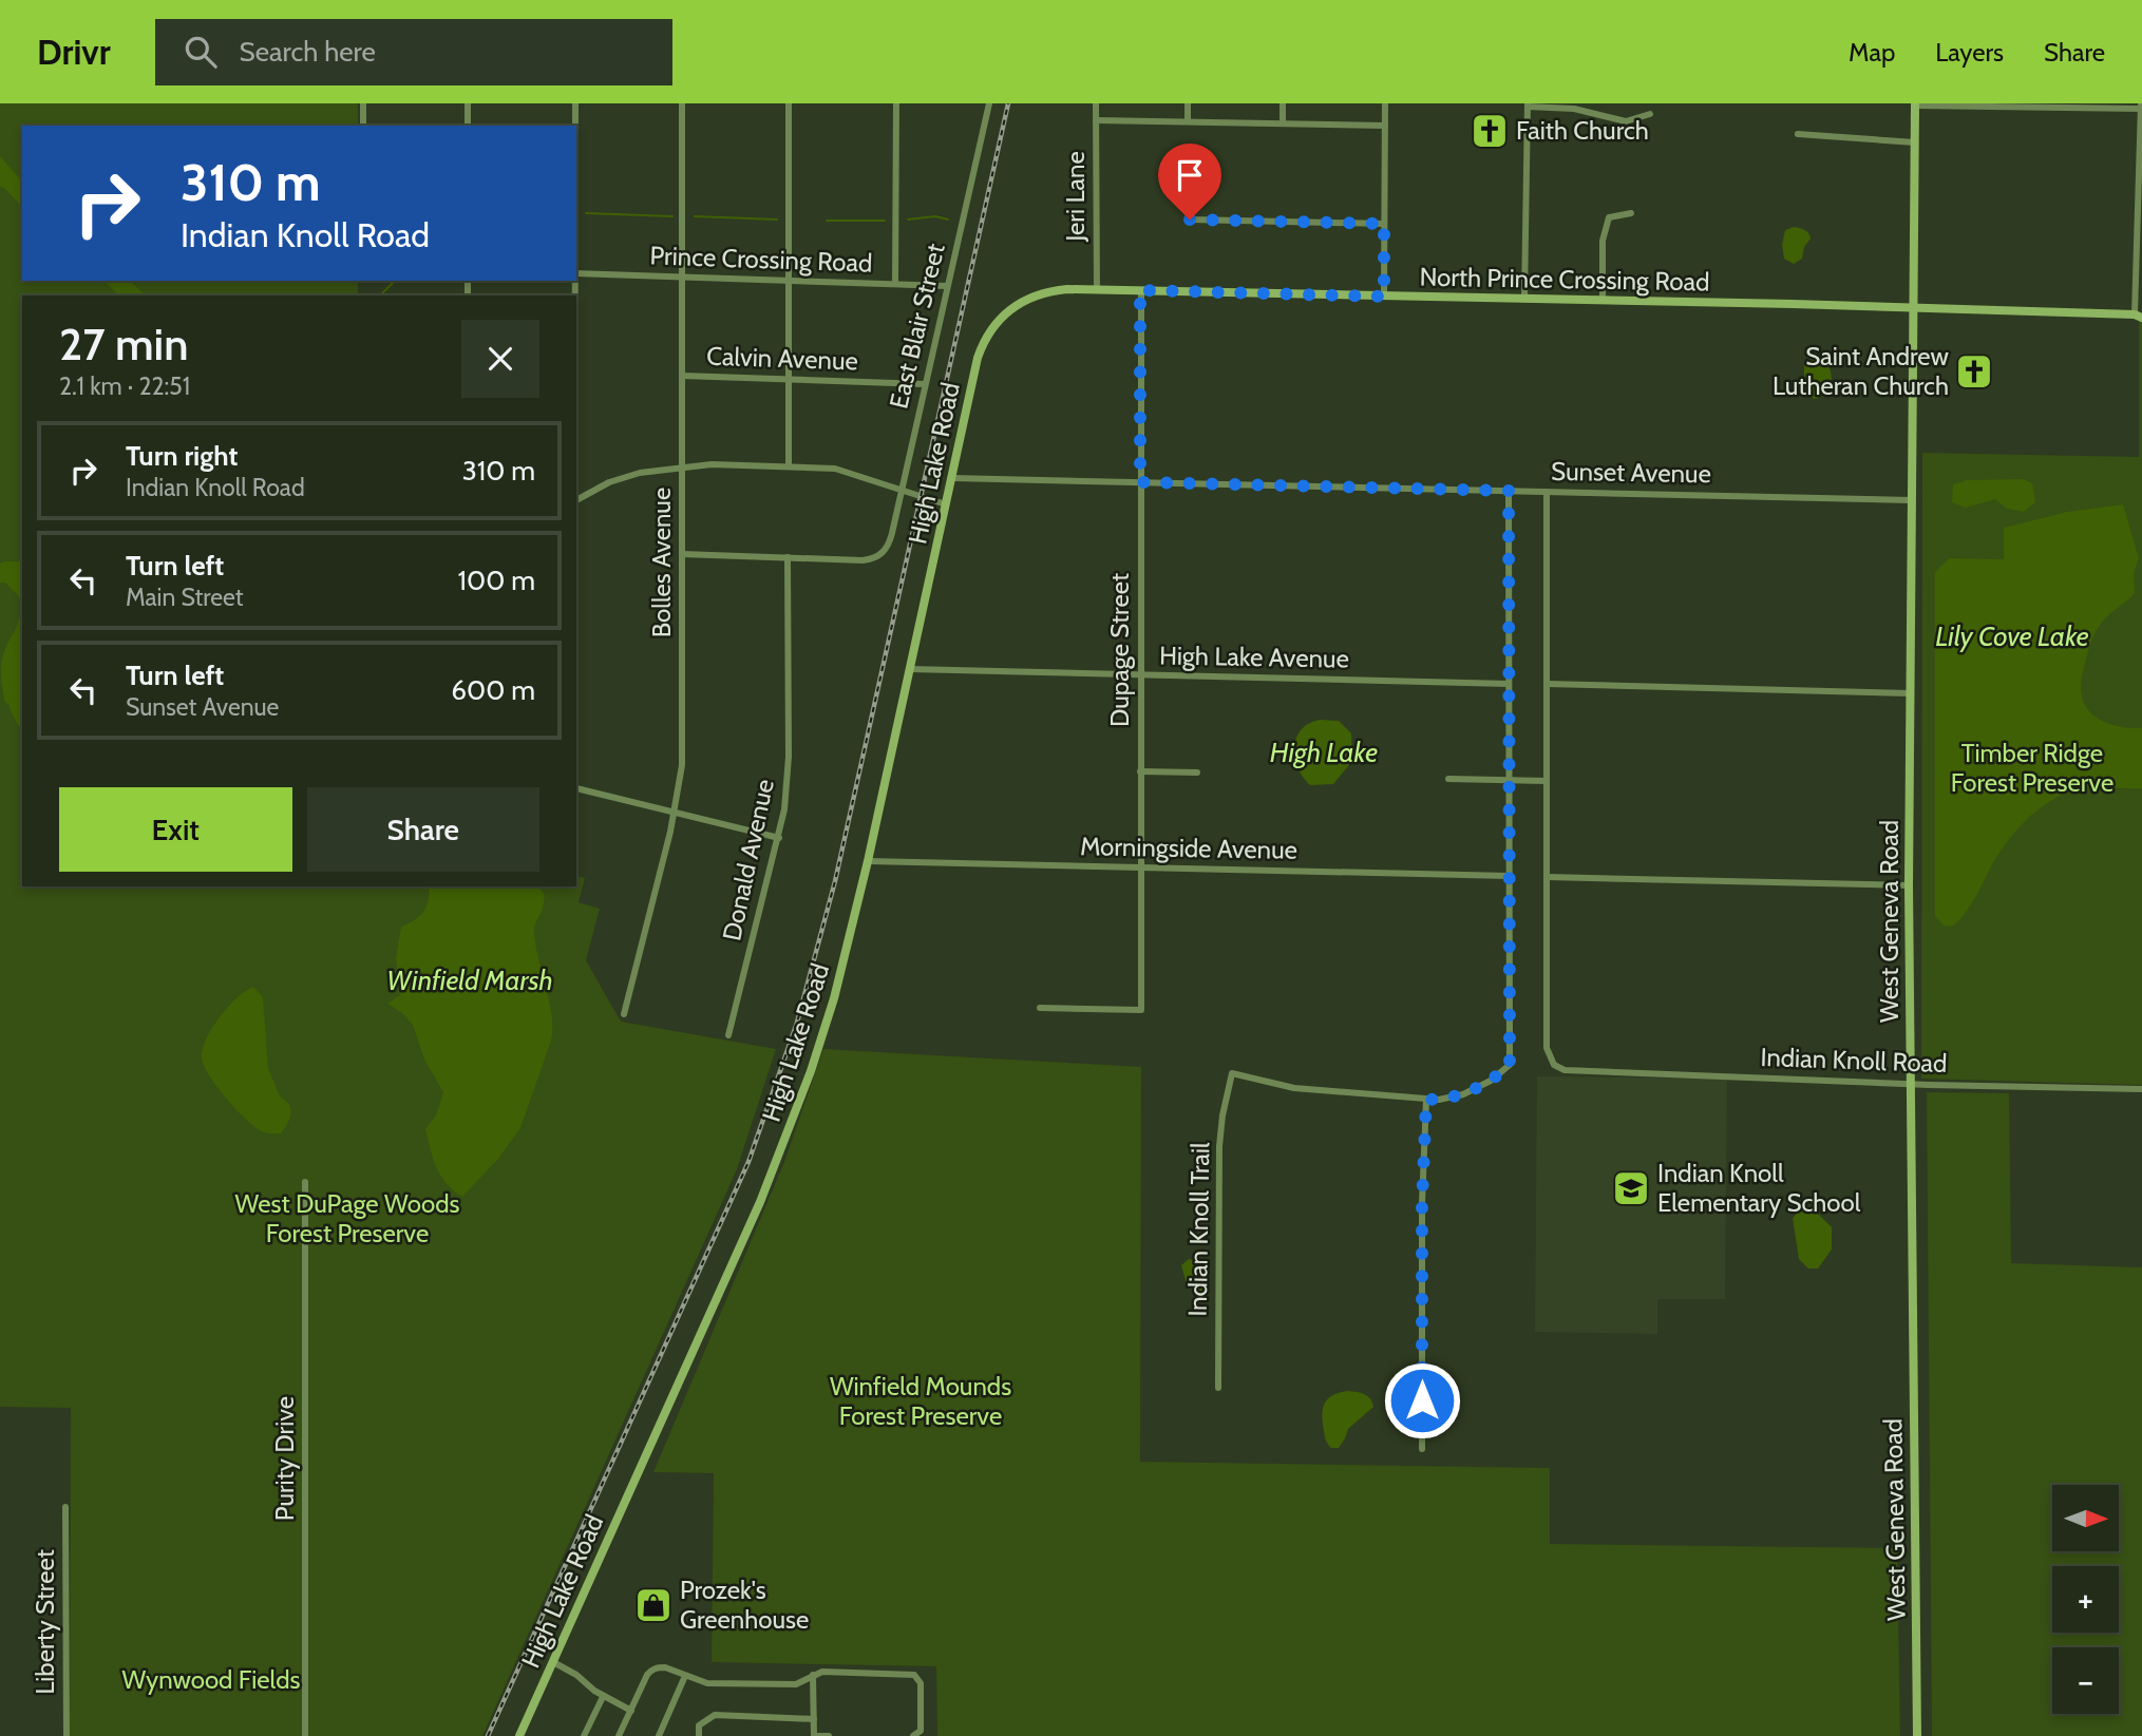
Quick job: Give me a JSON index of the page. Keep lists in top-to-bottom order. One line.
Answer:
{"streets":{"street":["Jeri Lane","Prince Crossing Road","North Prince Crossing Road","East Blair Street","Calvin Avenue","High Lake Road","Sunset Avenue","Bolles Avenue","Dupage Street","High Lake Avenue","Morningside Avenue","Donald Avenue","West Geneva Road","Indian Knoll Road","Indian Knoll Trail","Purity Drive","Liberty Street"]},"crossings":[["Jeri Lane","North Prince Crossing Road"],["Prince Crossing Road","East Blair Street"],["Prince Crossing Road","Bolles Avenue"],["North Prince Crossing Road","High Lake Road"],["North Prince Crossing Road","Dupage Street"],["North Prince Crossing Road","West Geneva Road"],["East Blair Street","Calvin Avenue"],["East Blair Street","Donald Avenue"],["Calvin Avenue","Bolles Avenue"],["High Lake Road","Sunset Avenue"],["High Lake Road","High Lake Avenue"],["High Lake Road","Morningside Avenue"],["Sunset Avenue","Dupage Street"],["Sunset Avenue","West Geneva Road"],["Dupage Street","High Lake Avenue"],["Dupage Street","Morningside Avenue"],["West Geneva Road","Indian Knoll Road"]],"water":["Lily Cove Lake","High Lake","Winfield Marsh"],"parks":["Timber Ridge Forest Preserve","West DuPage Woods Forest Preserve","Winfield Mounds Forest Preserve","Wynwood Fields"],"places":{"church":["Faith Church","Saint Andrew Lutheran Church"],"school or university":["Indian Knoll Elementary School"],"shop":["Prozek's Greenhouse"]},"north":"right","page":{"header":"Drivr","search":"Search here","nav":["Map","Layers","Share"],"turn":["310 m","Indian Knoll Road"],"heading":["27 min","2.1 km · 22:51"],"list":[{"name":"Turn right","note":"Indian Knoll Road","value":"310 m"},{"name":"Turn left","note":"Main Street","value":"100 m"},{"name":"Turn left","note":"Sunset Avenue","value":"600 m"}],"buttons":["Exit","Share"],"map_buttons":["+","−"]}}
